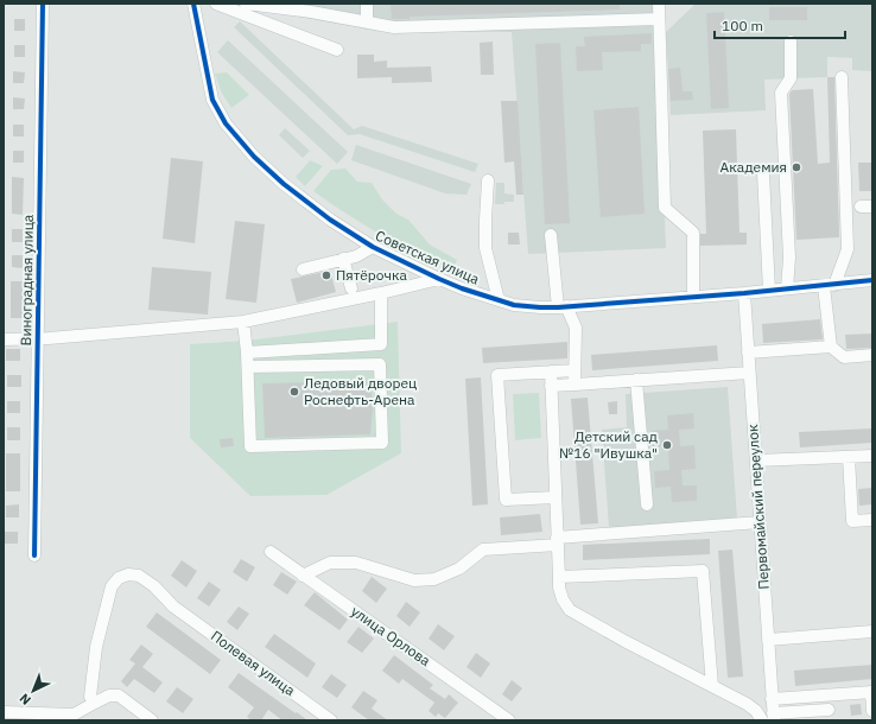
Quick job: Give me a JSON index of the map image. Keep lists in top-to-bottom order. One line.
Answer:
{"streets":{"street":["Советская улица","Виноградная улица","Первомайский переулок","улица Орлова","Полевая улица"]},"crossings":[["Советская улица","Первомайский переулок"]],"places":["Академия","Пятёрочка","Ледовый дворец Роснефть-Арена","Детский сад №16 \"Ивушка\""],"scale_bar":"100 m","north":"bottom left"}
